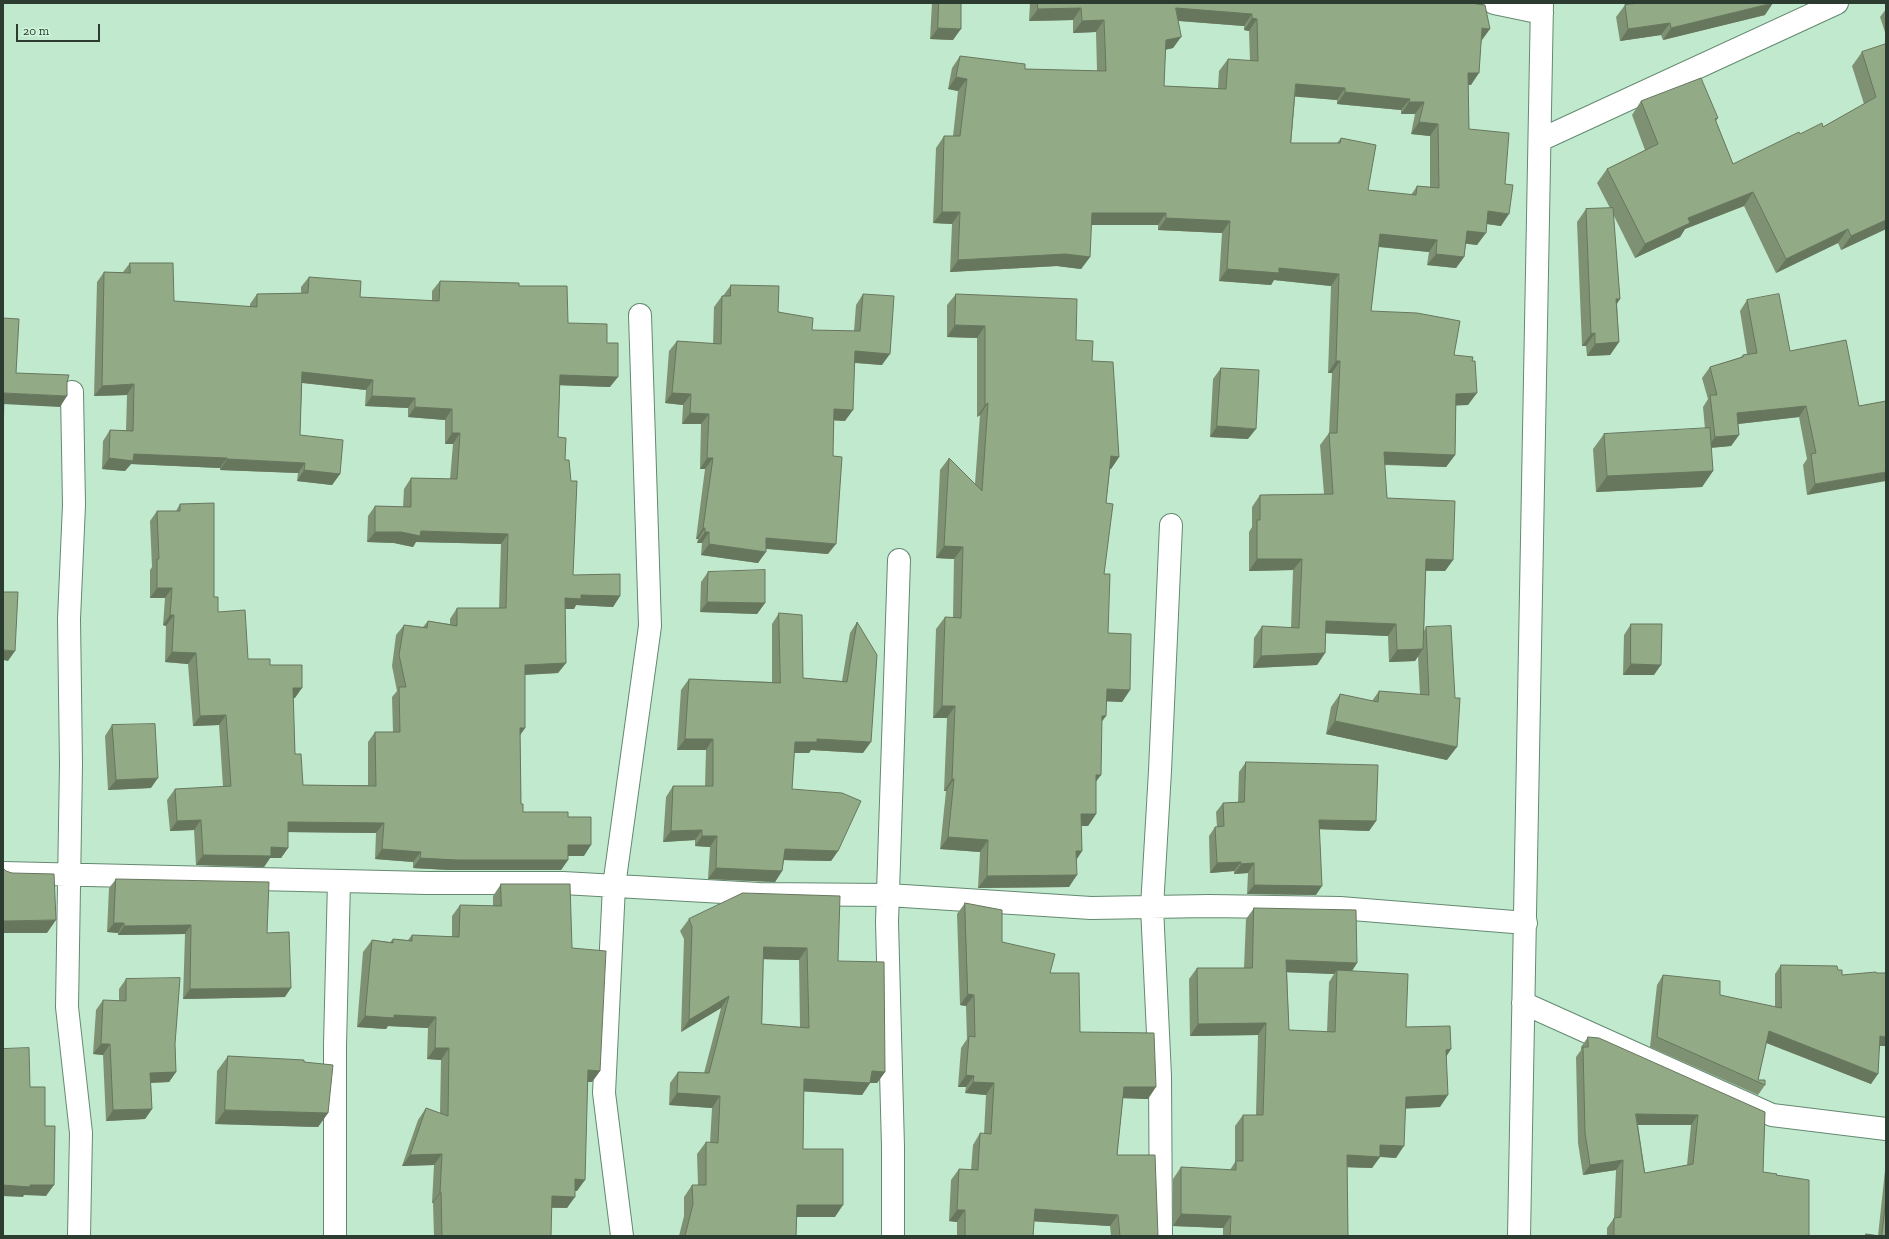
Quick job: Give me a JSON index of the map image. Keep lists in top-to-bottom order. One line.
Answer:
{"scale_bar":"20 m"}
